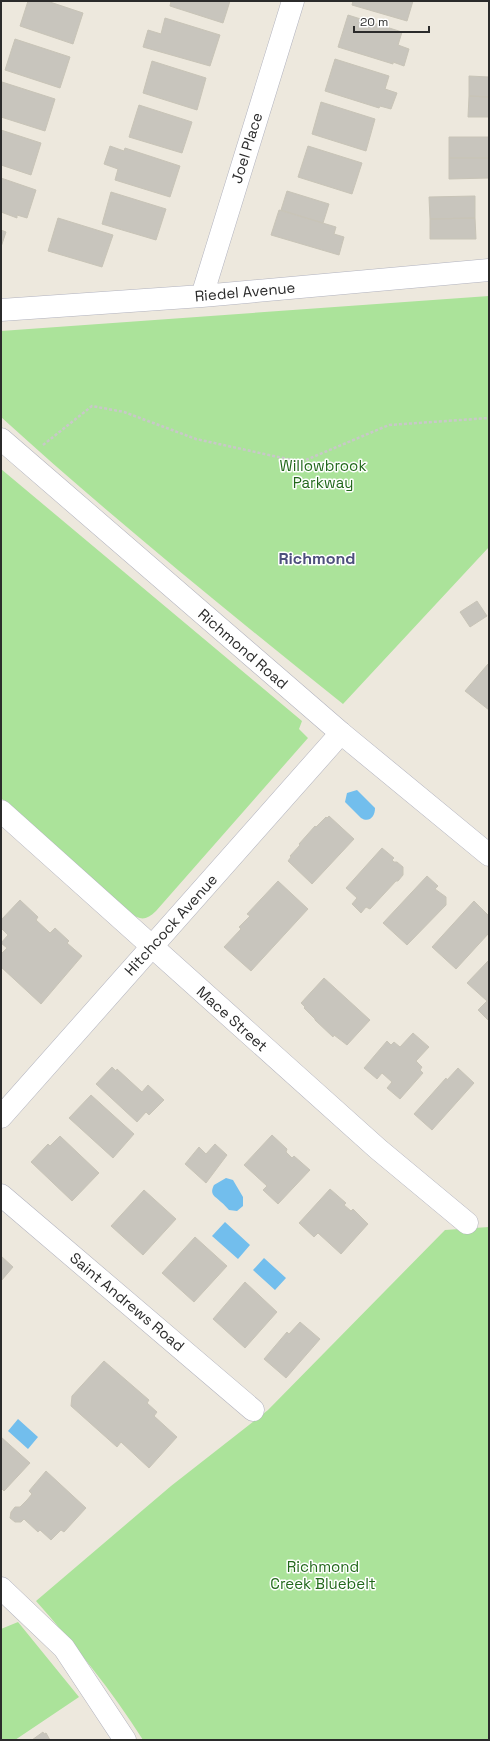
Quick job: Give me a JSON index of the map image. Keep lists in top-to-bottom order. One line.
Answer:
{"streets":{"street":["Joel Place","Riedel Avenue","Richmond Road","Hitchcock Avenue","Mace Street","Saint Andrews Road"]},"crossings":[["Joel Place","Riedel Avenue"],["Richmond Road","Hitchcock Avenue"],["Hitchcock Avenue","Mace Street"]],"districts":["Richmond"],"parks":["Willowbrook Parkway","Richmond Creek Bluebelt"],"scale_bar":"20 m"}
